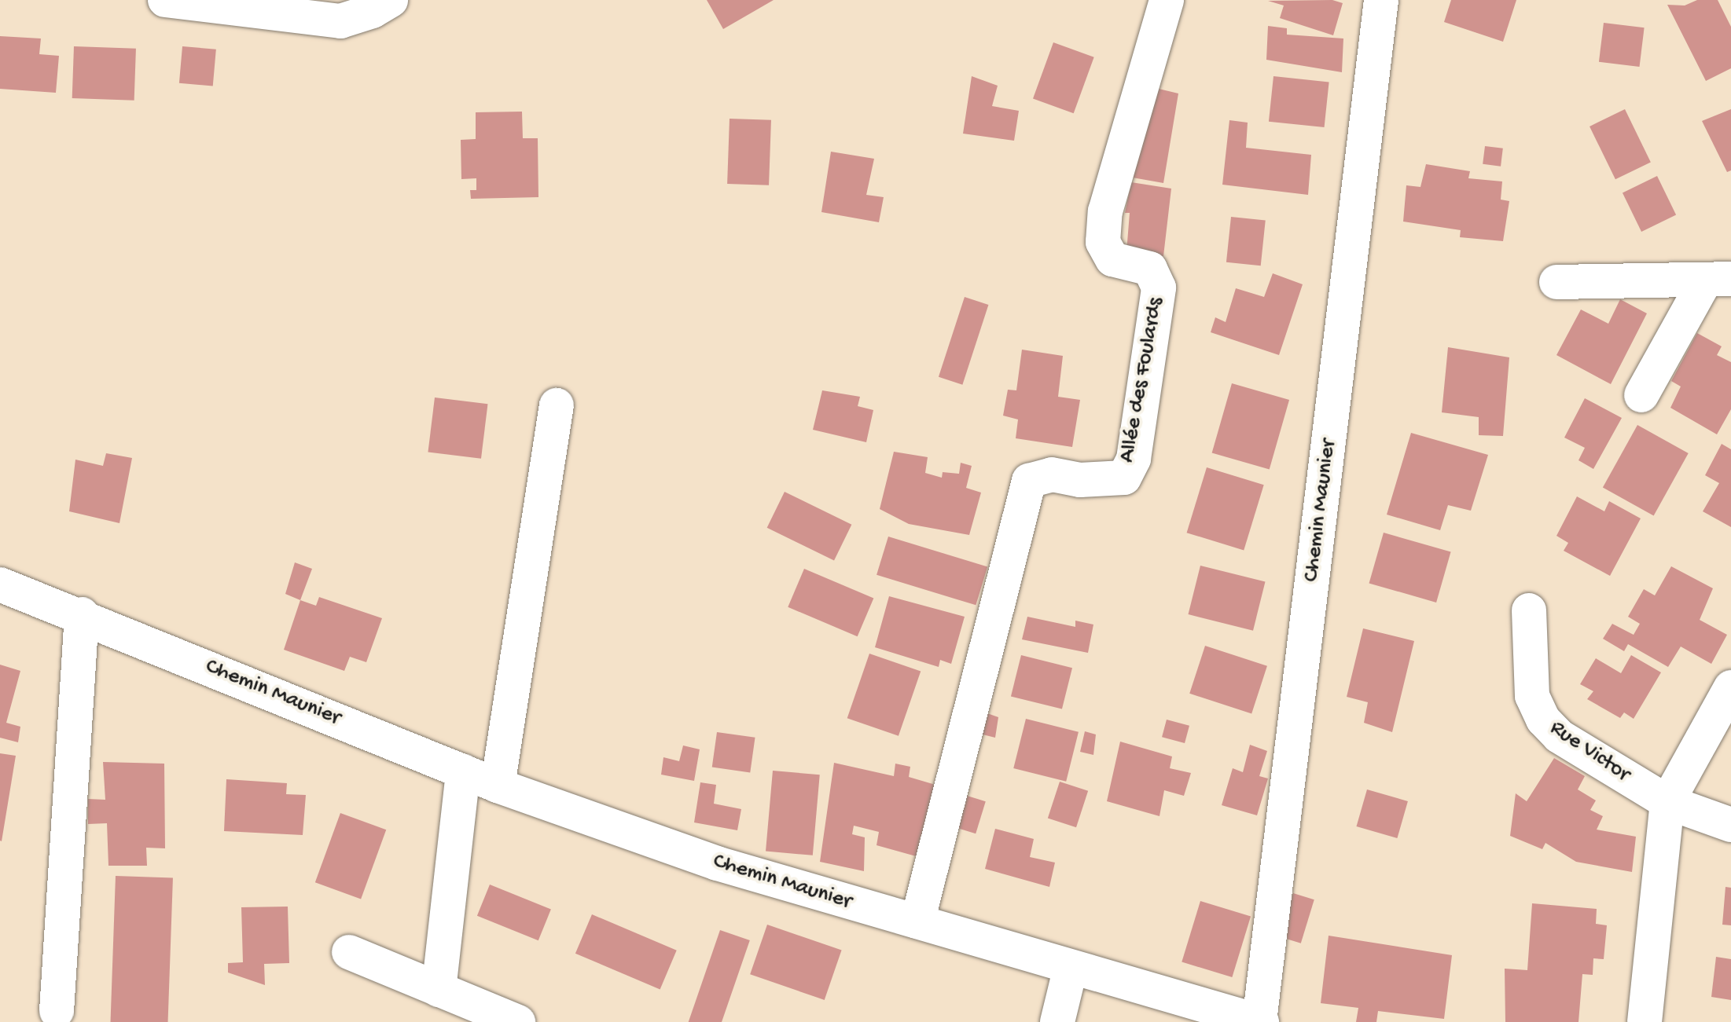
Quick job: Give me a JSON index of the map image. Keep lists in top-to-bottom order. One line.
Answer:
{"streets":{"street":["Allée des Foulards","Chemin Maunier","Rue Victor"]},"crossings":[["Allée des Foulards","Chemin Maunier"]]}
